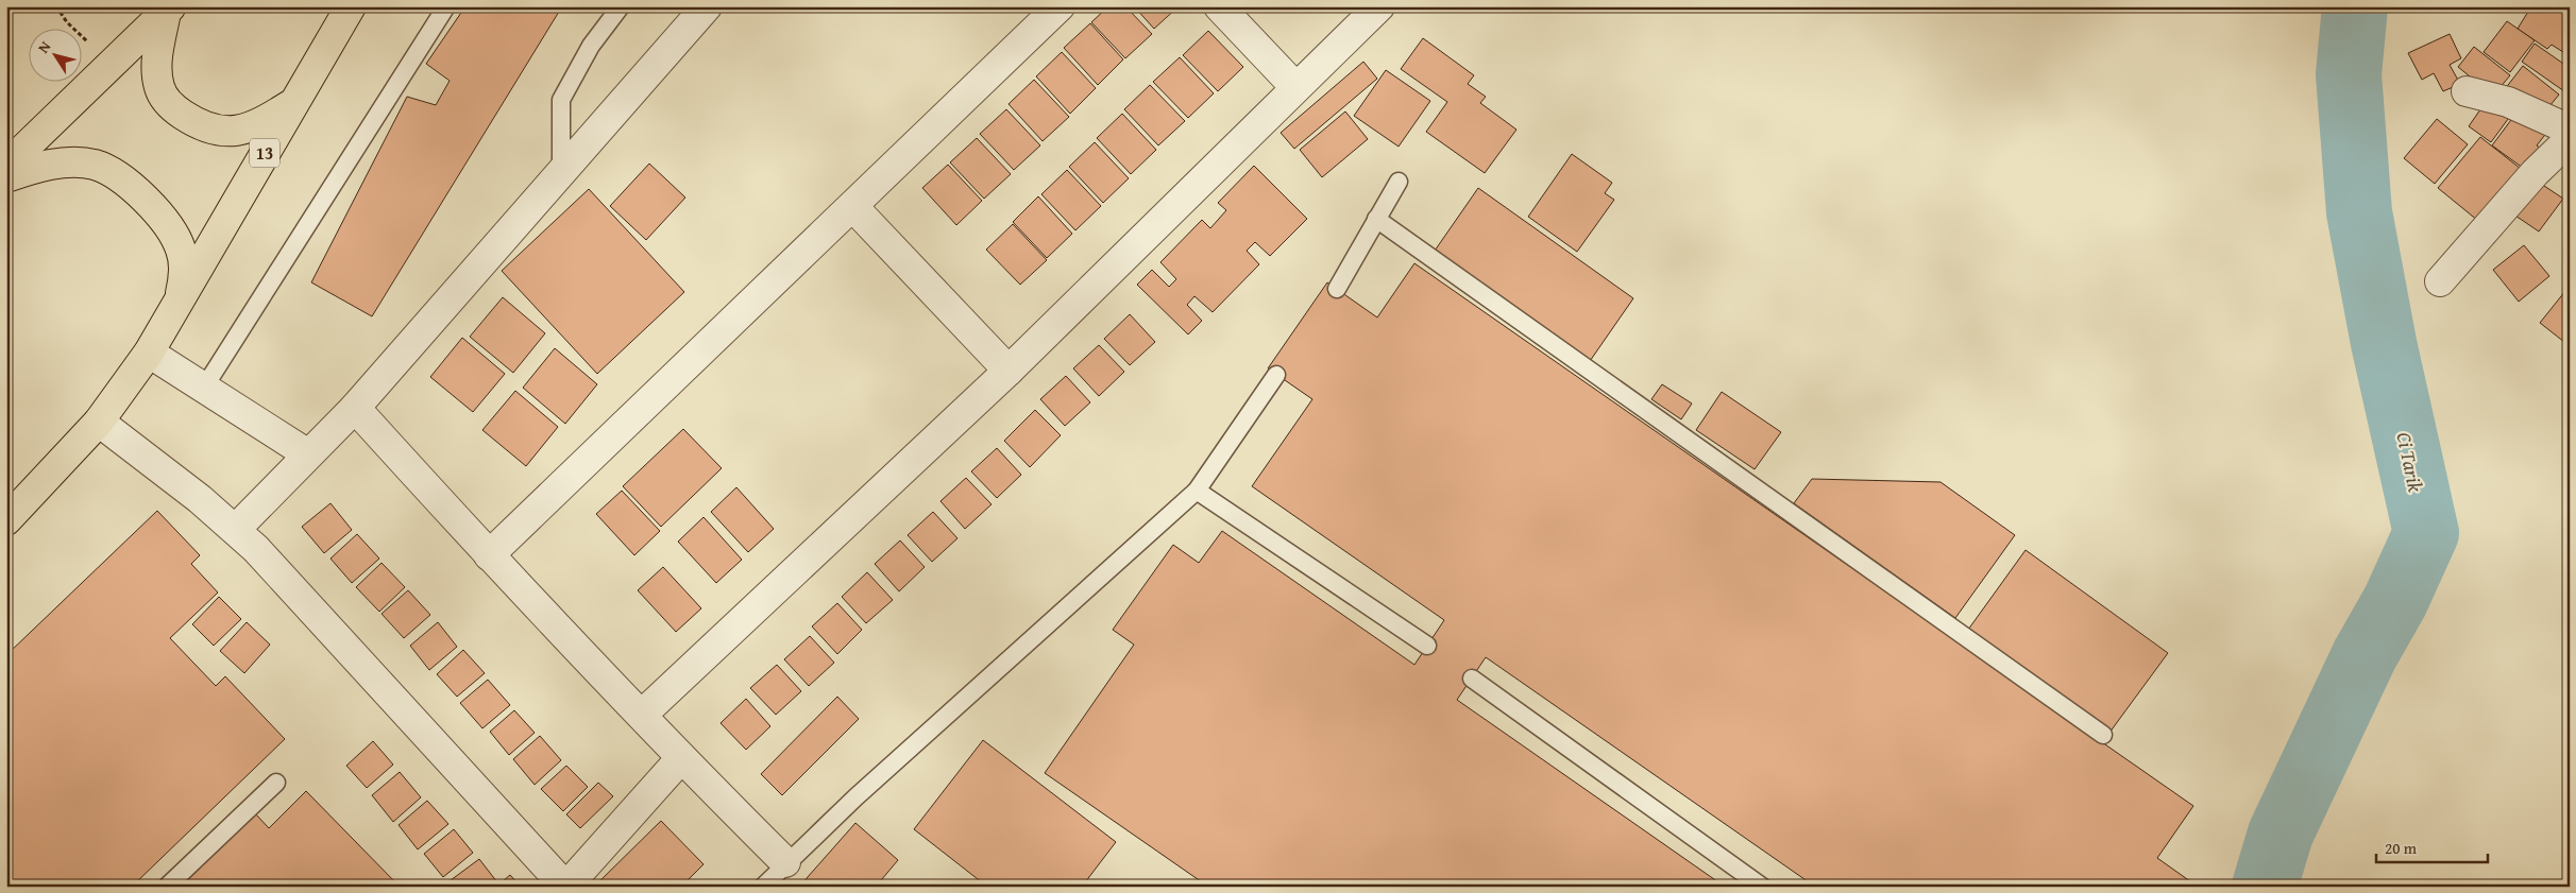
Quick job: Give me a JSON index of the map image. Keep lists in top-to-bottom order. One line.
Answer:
{"streets":{"highway":["13"]},"water":["Ci Tarik"],"scale_bar":"20 m","north":"top left"}
